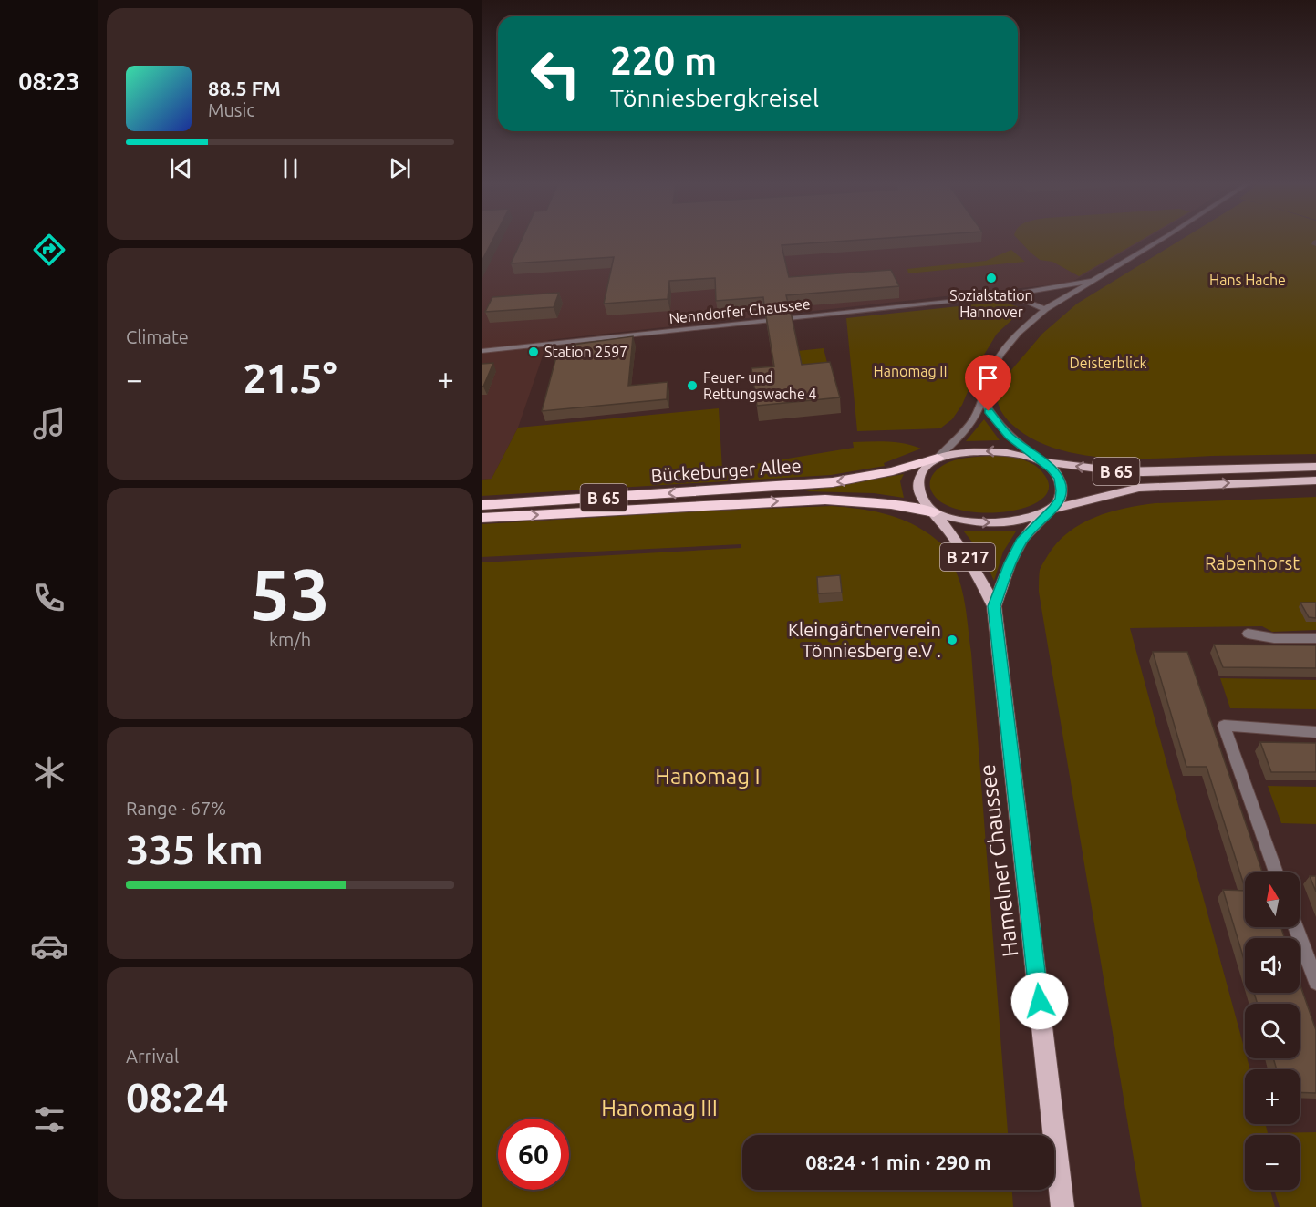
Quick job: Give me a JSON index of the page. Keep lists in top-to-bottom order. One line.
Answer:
{"streets":{"highway":["Bückeburger Allee","B 65"],"main road":["B 217","Hamelner Chaussee"],"street":["Nenndorfer Chaussee"]},"crossings":[["Bückeburger Allee","B 65"],["Bückeburger Allee","Hamelner Chaussee"],["B 65","Hamelner Chaussee"]],"parks":["Hans Hache","Deisterblick","Hanomag II","Rabenhorst","Hanomag I","Hanomag III"],"places":["Sozialstation Hannover","Station 2597","Feuer- und Rettungswache 4","Kleingärtnerverein Tönniesberg e.V ."],"north":"top","page":{"tabs":"08:23","turn":["220 m","Tönniesbergkreisel"],"song":["88.5 FM","Music"],"tile":["Climate",["53","km/h"],["Range · 67%","335 km"],["Arrival","08:24"]],"heat":["−","21.5°","+"],"map_buttons":["+","−"],"limit":"60","trip":"08:24 · 1 min · 290 m"}}
